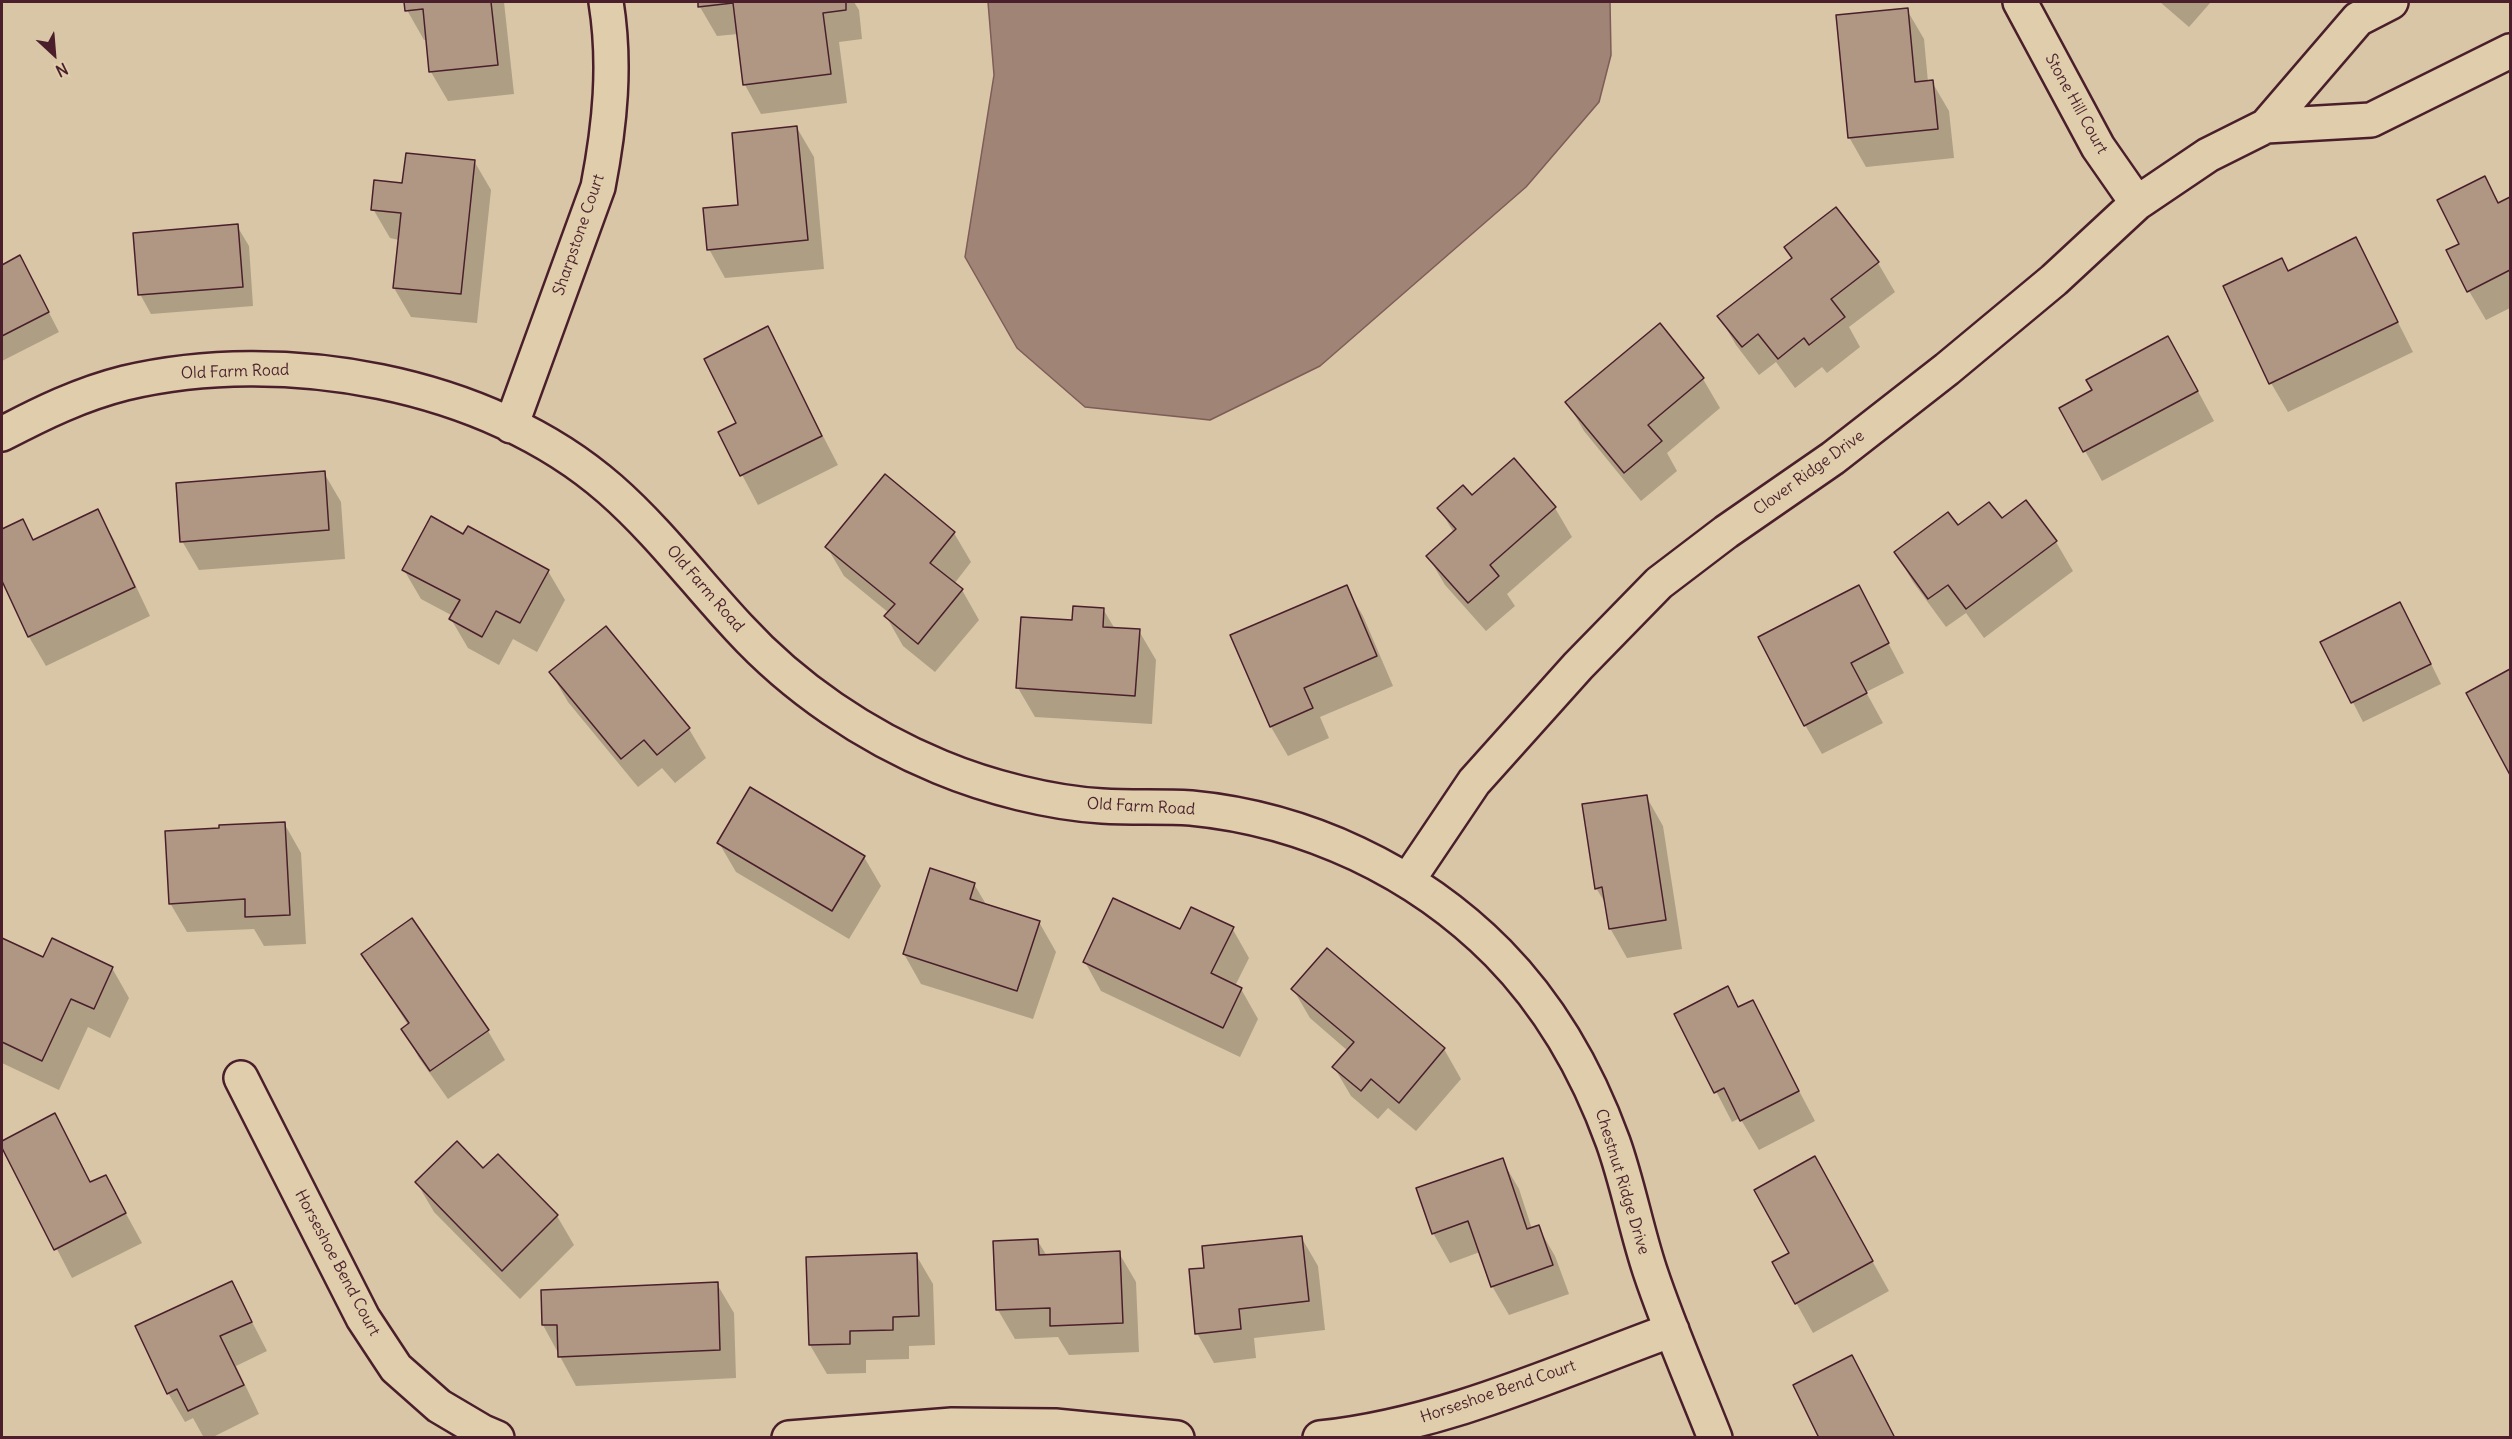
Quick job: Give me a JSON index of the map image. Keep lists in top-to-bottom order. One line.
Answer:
{"streets":{"street":["Stone Hill Court","Sharpstone Court","Old Farm Road","Clover Ridge Drive","Chestnut Ridge Drive","Horseshoe Bend Court"]},"crossings":[["Stone Hill Court","Clover Ridge Drive"],["Sharpstone Court","Old Farm Road"],["Old Farm Road","Clover Ridge Drive"],["Old Farm Road","Chestnut Ridge Drive"],["Clover Ridge Drive","Chestnut Ridge Drive"],["Chestnut Ridge Drive","Horseshoe Bend Court"]],"north":"bottom right"}
